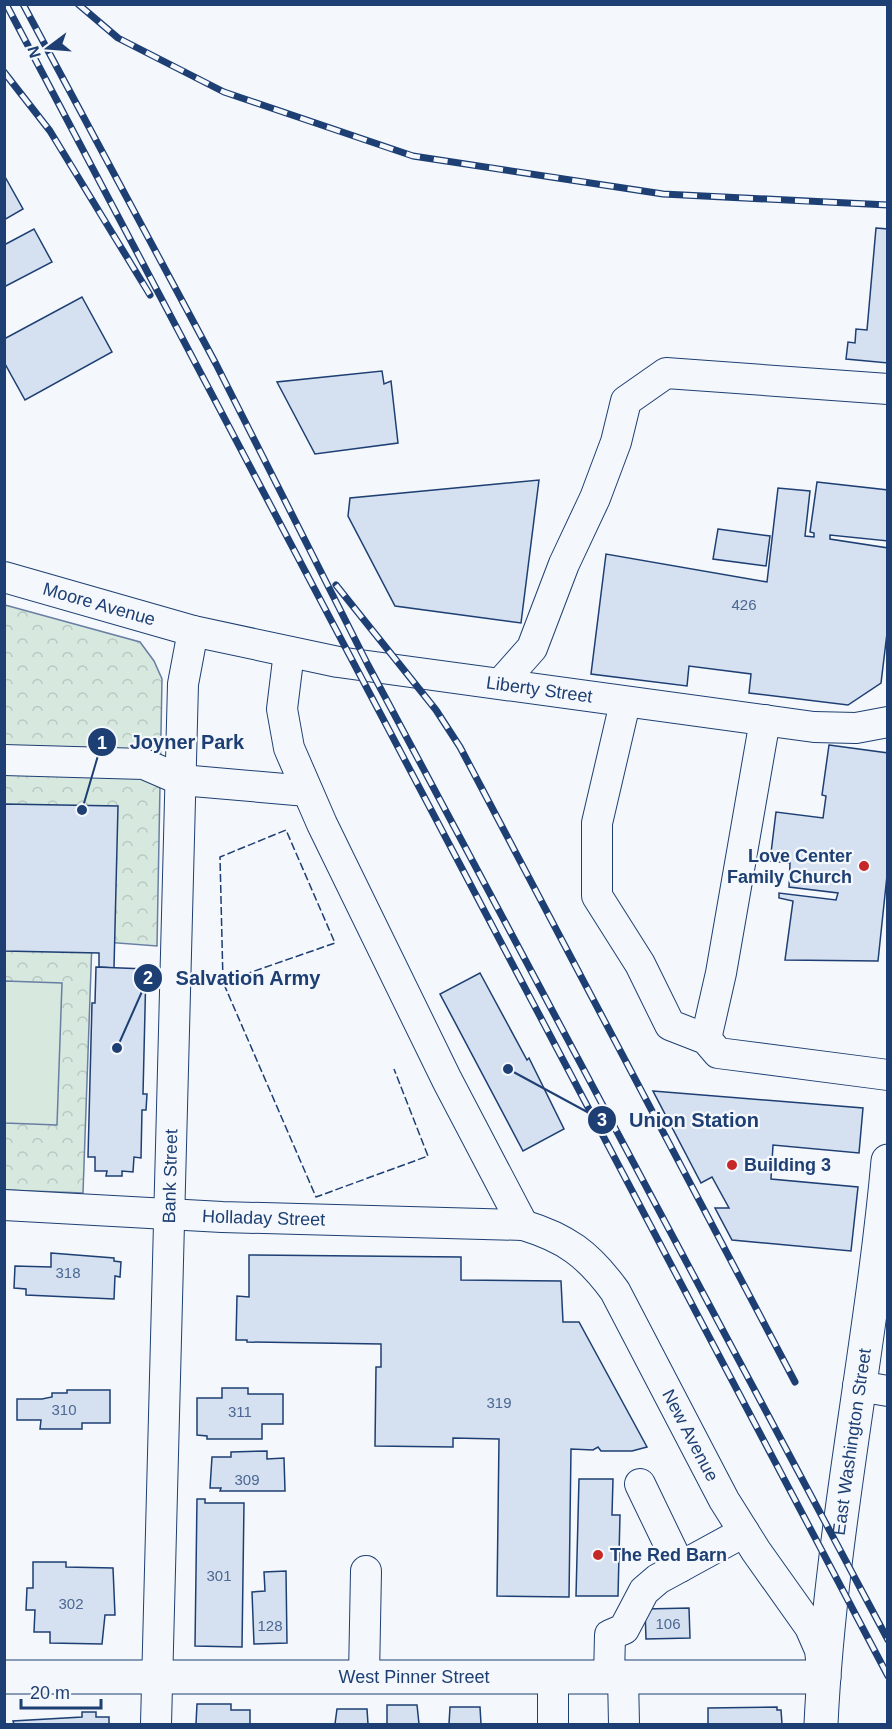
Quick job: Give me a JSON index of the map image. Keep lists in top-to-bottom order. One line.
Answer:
{"streets":{"main road":["East Washington Street","West Pinner Street"],"street":["Moore Avenue","Liberty Street","Bank Street","Holladay Street","New Avenue"]},"crossings":[["Moore Avenue","Liberty Street"],["Moore Avenue","Bank Street"],["Liberty Street","Bank Street"],["Bank Street","Holladay Street"],["Bank Street","West Pinner Street"],["Holladay Street","New Avenue"],["New Avenue","East Washington Street"],["New Avenue","West Pinner Street"],["East Washington Street","West Pinner Street"]],"places":["Joyner Park","Love Center Family Church","Salvation Army","Union Station","Building 3","The Red Barn"],"house_numbers":["426","318","319","310","311","309","301","302","106","128"],"scale_bar":"20 m","north":"left"}
